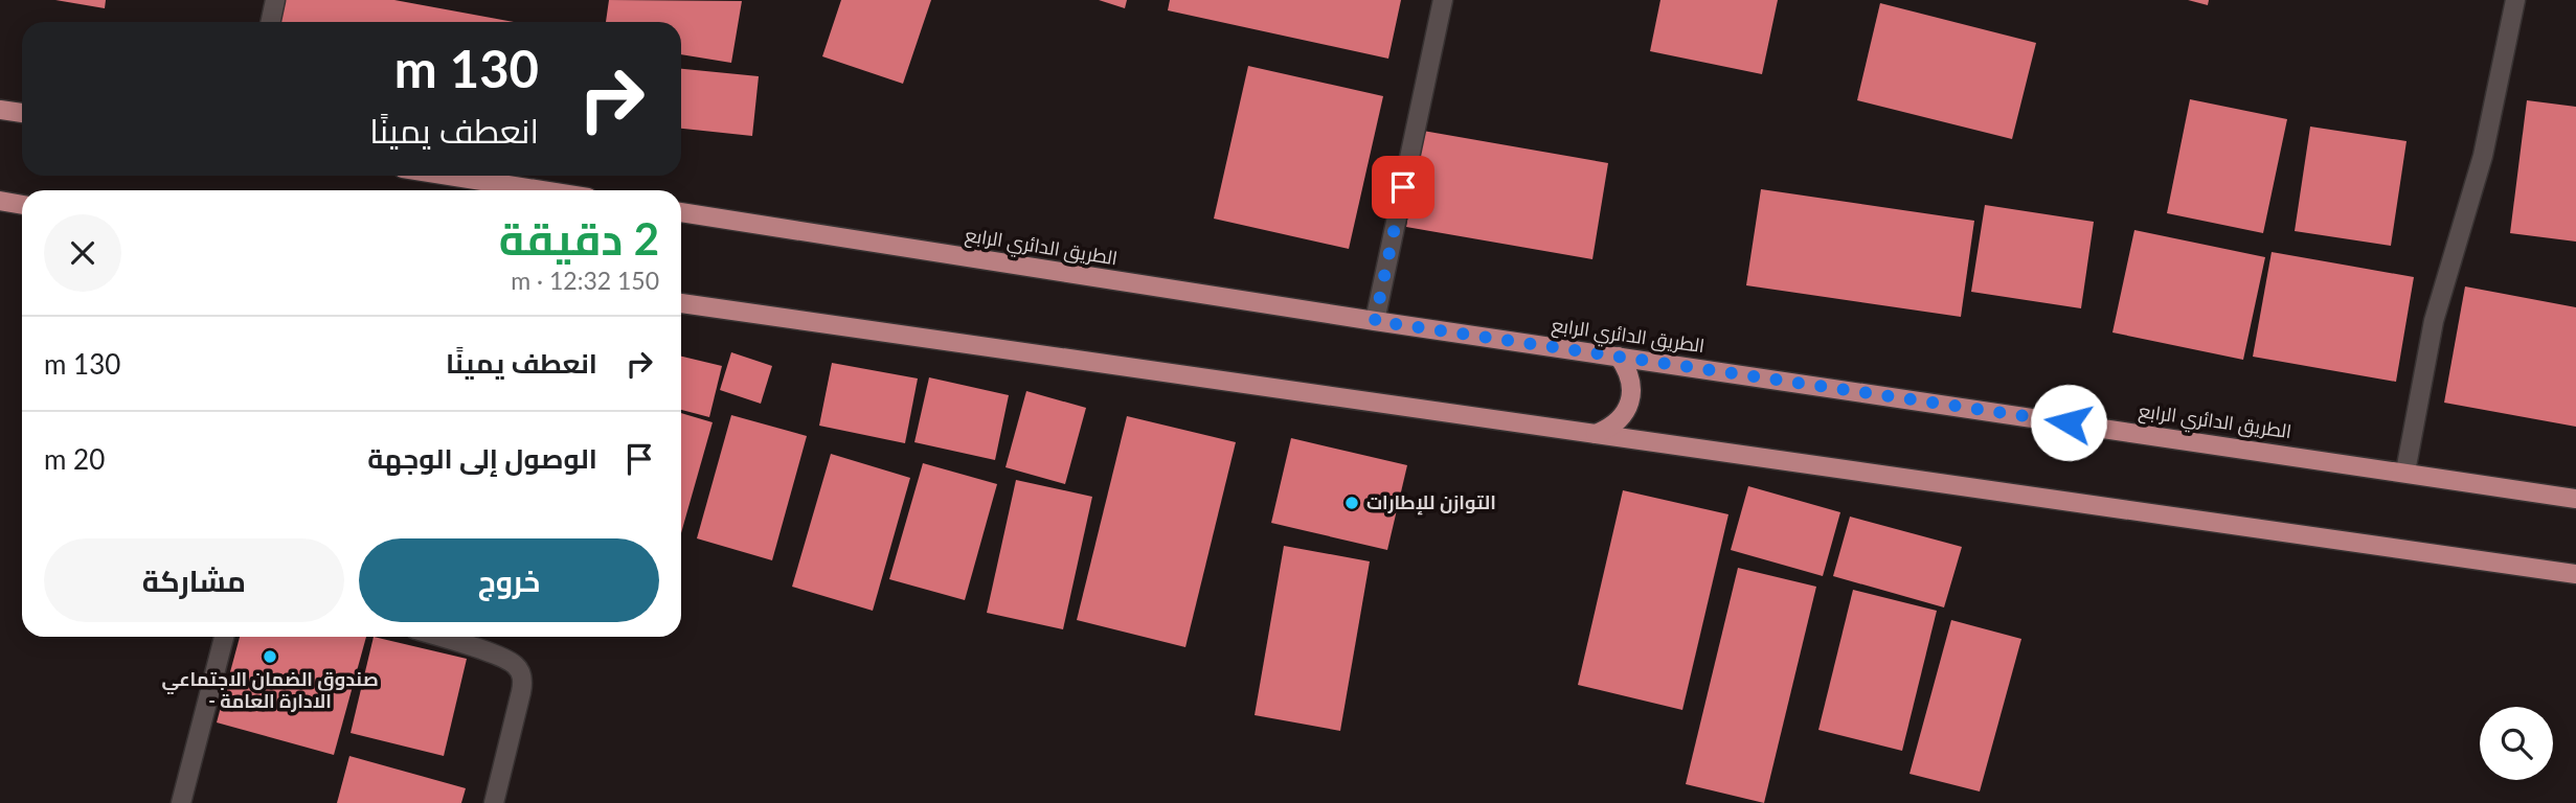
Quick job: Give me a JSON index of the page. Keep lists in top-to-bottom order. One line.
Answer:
{"streets":{"main road":["الطريق الدائري الرابع"]},"places":["التوازن للإطارات","صندوق الضمان الاجتماعي - الادارة العامة"],"page":{"turn":["130 m","انعطف يمينًا"],"heading":["2 دقيقة","150 m · 12:32"],"list":[{"name":"انعطف يمينًا","value":"130 m"},{"name":"الوصول إلى الوجهة","value":"20 m"}],"buttons":["خروج","مشاركة"]}}
